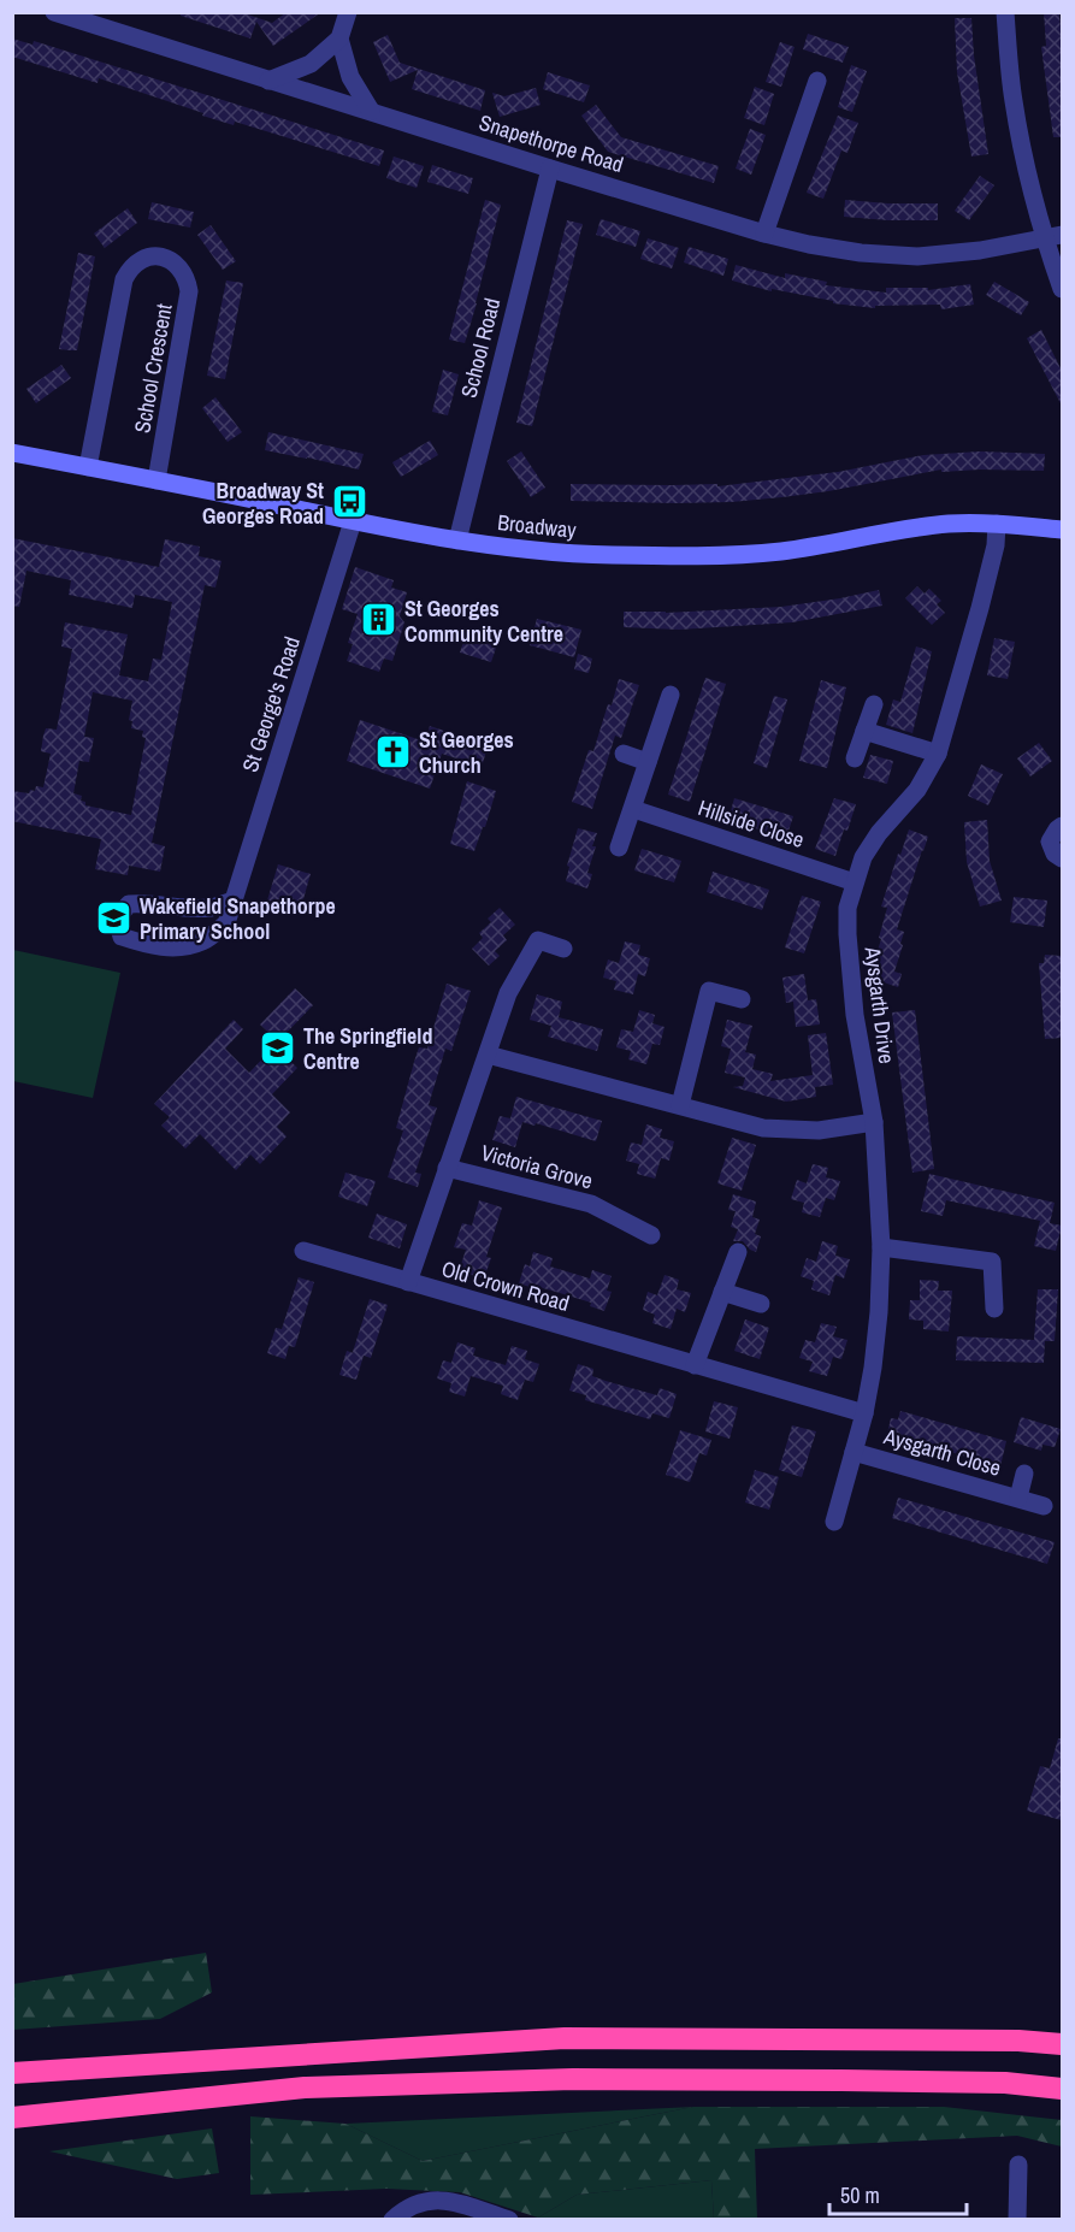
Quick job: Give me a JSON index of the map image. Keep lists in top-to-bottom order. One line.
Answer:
{"streets":{"street":["Snapethorpe Road","School Road","School Crescent","Broadway","St George's Road","Hillside Close","Aysgarth Drive","Victoria Grove","Old Crown Road","Aysgarth Close"]},"crossings":[["Snapethorpe Road","School Road"],["School Road","Broadway"],["School Crescent","Broadway"],["Broadway","St George's Road"],["Broadway","Aysgarth Drive"],["Hillside Close","Aysgarth Drive"],["Aysgarth Drive","Old Crown Road"],["Aysgarth Drive","Aysgarth Close"],["Victoria Grove","Old Crown Road"]],"places":{"bus stop":["Broadway St Georges Road"],"building":["St Georges Community Centre"],"church":["St Georges Church"],"school or university":["Wakefield Snapethorpe Primary School","The Springfield Centre"]},"scale_bar":"50 m"}
